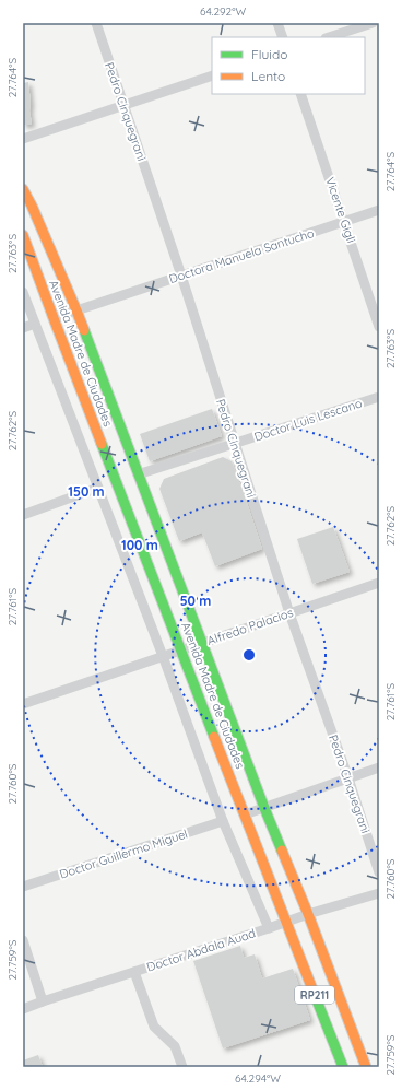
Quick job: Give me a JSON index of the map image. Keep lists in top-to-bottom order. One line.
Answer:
{"streets":{"street":["Pedro Cinquegrani","Vicente Gigli","Doctora Manuela Santucho","Avenida Madre de Ciudades","Doctor Luis Lescano","Alfredo Palacios","Doctor Guillermo Miguel","Doctor Abdala Auad","RP211"]},"crossings":[["Pedro Cinquegrani","Doctora Manuela Santucho"],["Pedro Cinquegrani","Doctor Luis Lescano"],["Pedro Cinquegrani","Alfredo Palacios"],["Vicente Gigli","Doctora Manuela Santucho"],["Doctora Manuela Santucho","Avenida Madre de Ciudades"],["Avenida Madre de Ciudades","Alfredo Palacios"],["Avenida Madre de Ciudades","Doctor Abdala Auad"]],"legend":["Fluido","Lento"],"coordinates":["64.292°W","27.764°S","27.763°S","27.762°S","27.761°S","27.760°S","27.759°S","64.294°W"],"rings":["150 m","100 m","50 m"]}
